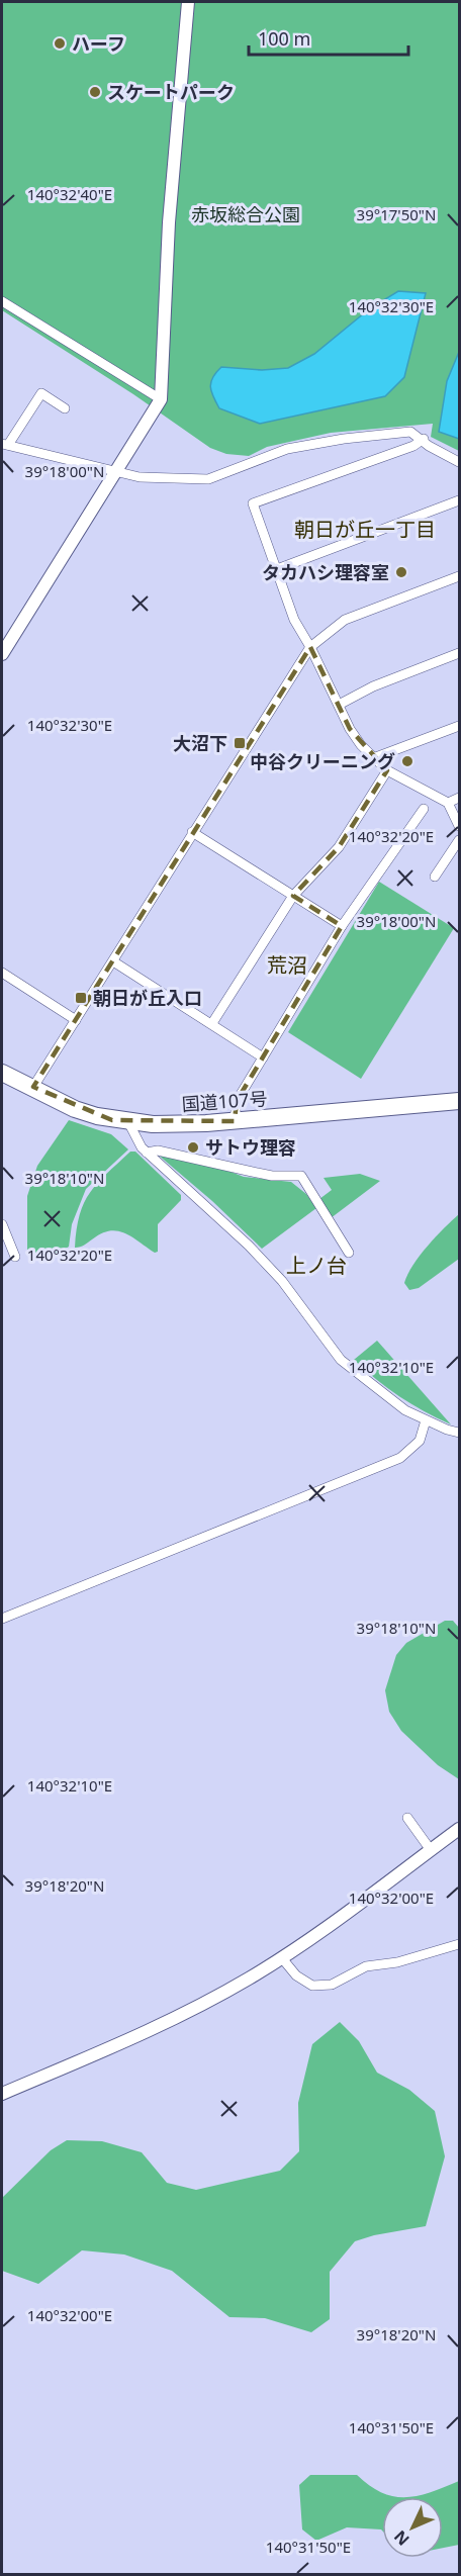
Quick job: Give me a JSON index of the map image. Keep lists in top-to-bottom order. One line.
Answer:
{"streets":{"highway":["国道107号"]},"districts":["朝日が丘一丁目","荒沼","上ノ台"],"parks":["赤坂総合公園"],"places":{"other":["ハーフ","スケートパーク","タカハシ理容室","中谷クリーニング","サトウ理容"],"transit":["大沼下","朝日が丘入口"]},"scale_bar":"100 m","north":"bottom left","coordinates":["140°32'40\"E","39°17'50\"N","140°32'30\"E","39°18'00\"N","140°32'20\"E","39°18'10\"N","140°32'10\"E","39°18'20\"N","140°32'00\"E","140°31'50\"E"]}
